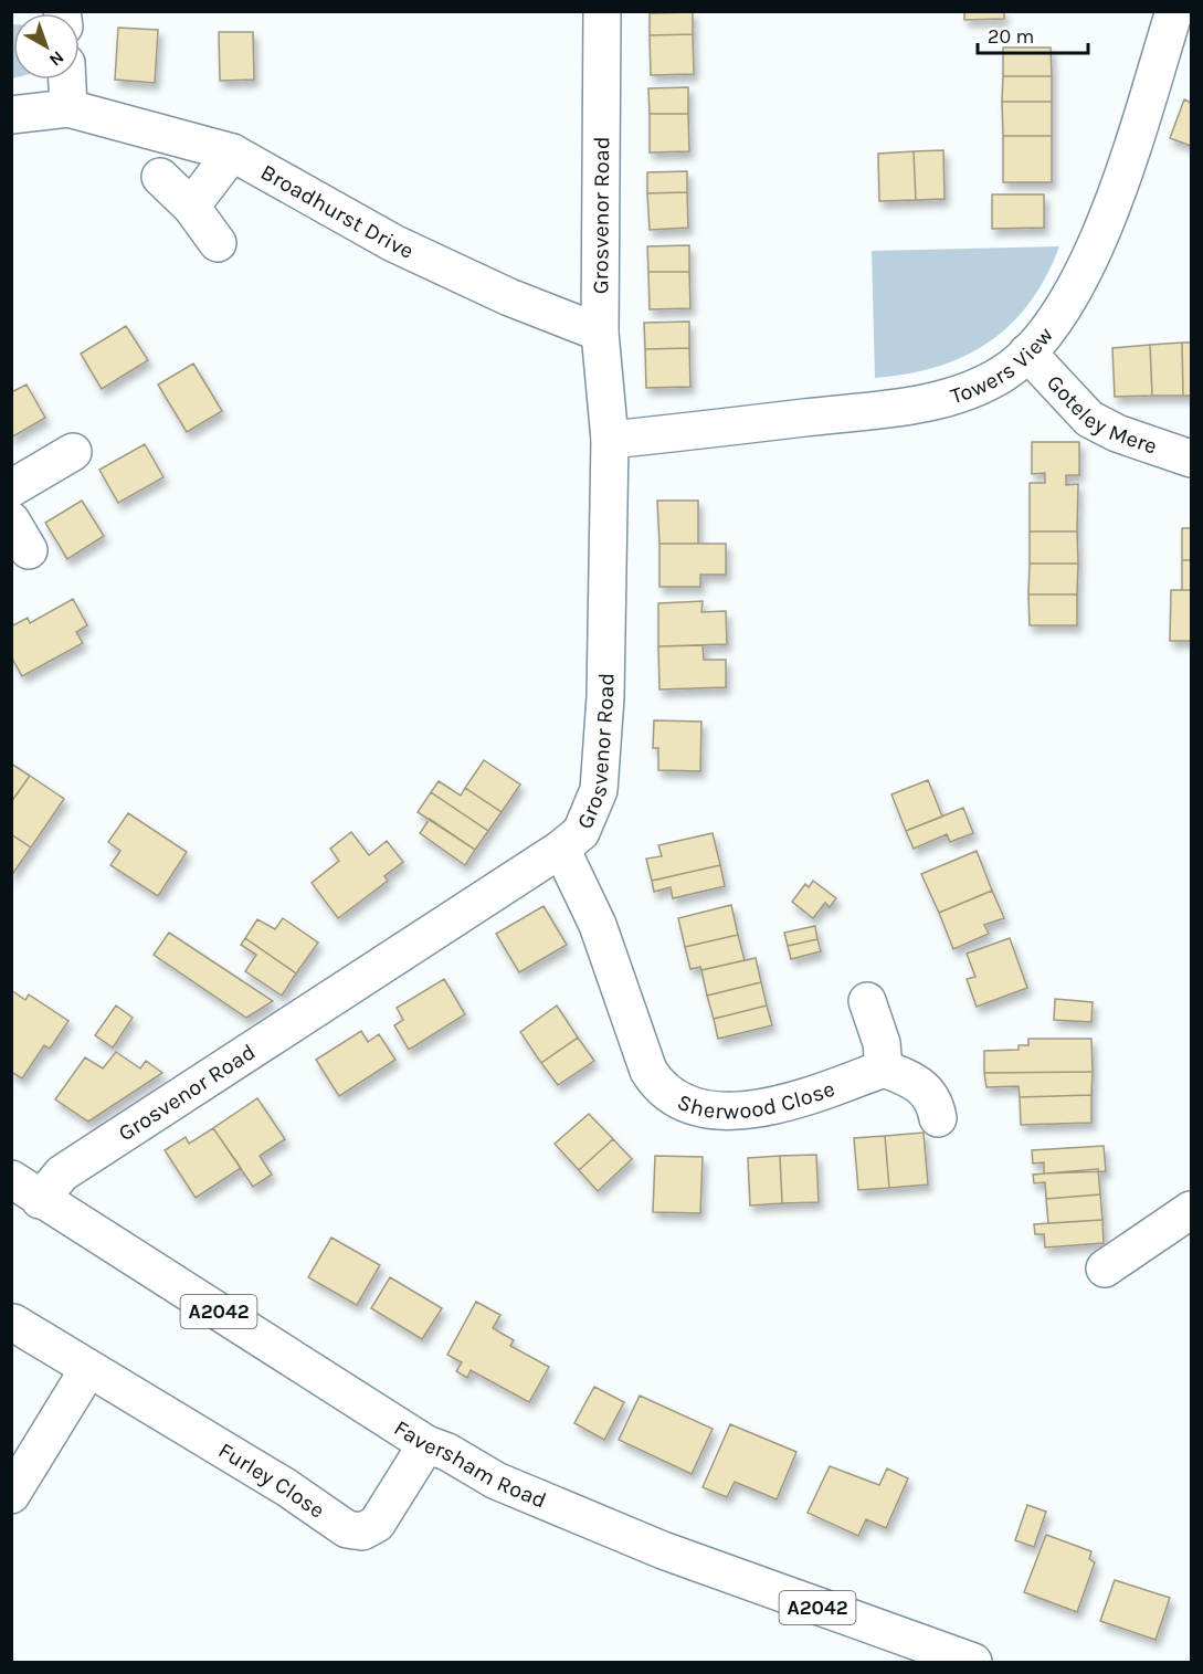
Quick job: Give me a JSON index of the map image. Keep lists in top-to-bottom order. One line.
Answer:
{"streets":{"street":["Broadhurst Drive","Grosvenor Road","Towers View","Goteley Mere","Sherwood Close","A2042","Faversham Road","Furley Close"]},"crossings":[["Broadhurst Drive","Grosvenor Road"],["Grosvenor Road","Towers View"],["Grosvenor Road","Sherwood Close"],["Grosvenor Road","Faversham Road"],["Towers View","Goteley Mere"],["Faversham Road","Furley Close"]],"scale_bar":"20 m","north":"bottom right"}
